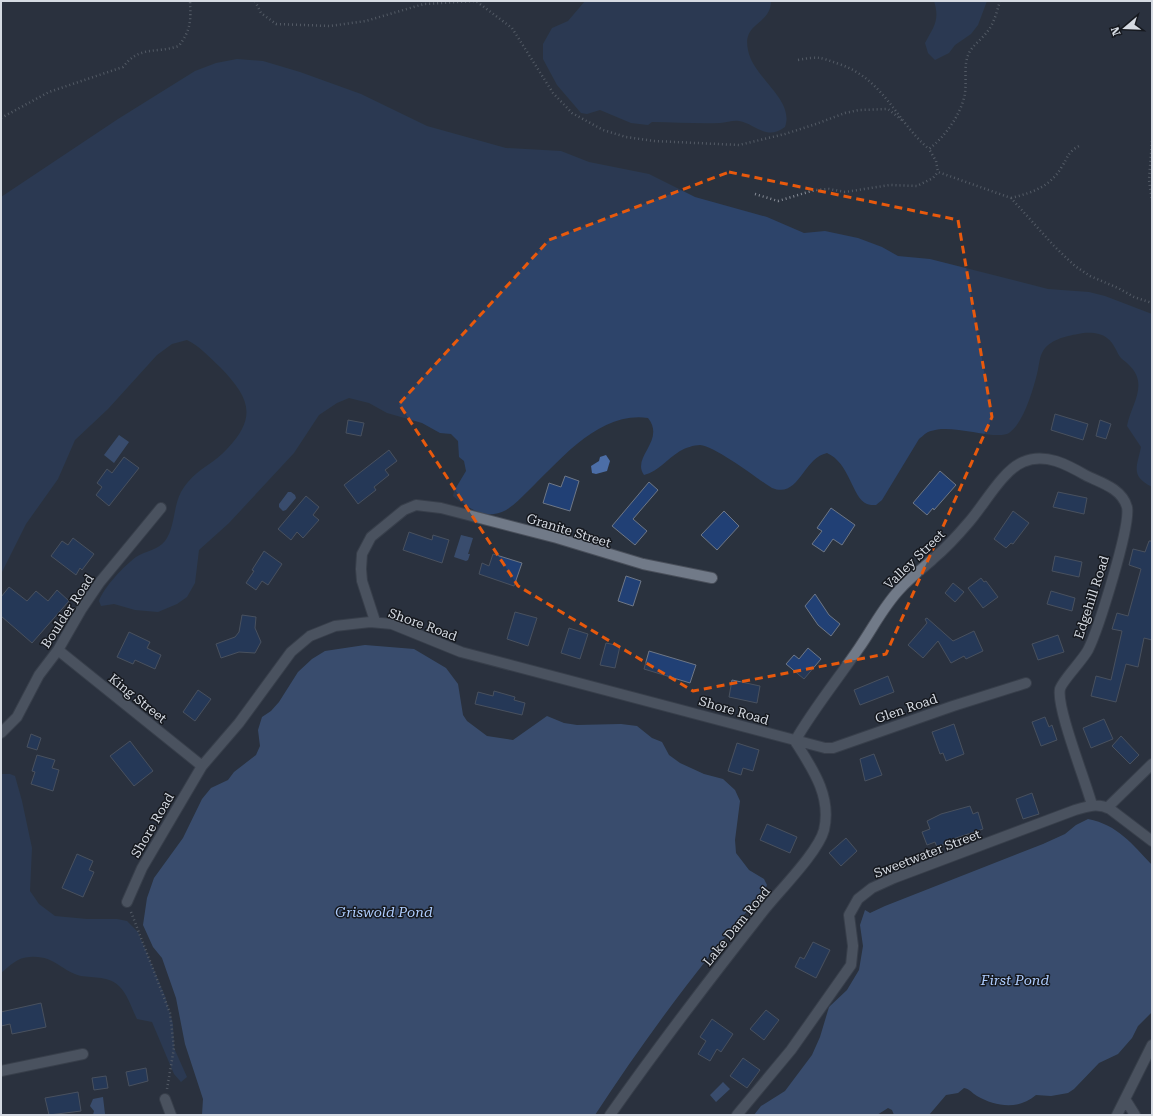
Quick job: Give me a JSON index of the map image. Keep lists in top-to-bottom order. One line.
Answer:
{"streets":{"street":["Granite Street","Valley Street","Edgehill Road","Boulder Road","Shore Road","King Street","Glen Road","Sweetwater Street","Lake Dam Road"]},"crossings":[["Granite Street","Shore Road"],["Valley Street","Edgehill Road"],["Valley Street","Shore Road"],["Valley Street","Glen Road"],["Valley Street","Lake Dam Road"],["Edgehill Road","Sweetwater Street"],["Boulder Road","King Street"],["Shore Road","King Street"],["Shore Road","Glen Road"],["Shore Road","Lake Dam Road"],["Glen Road","Lake Dam Road"]],"water":["Griswold Pond","First Pond"],"north":"left"}
